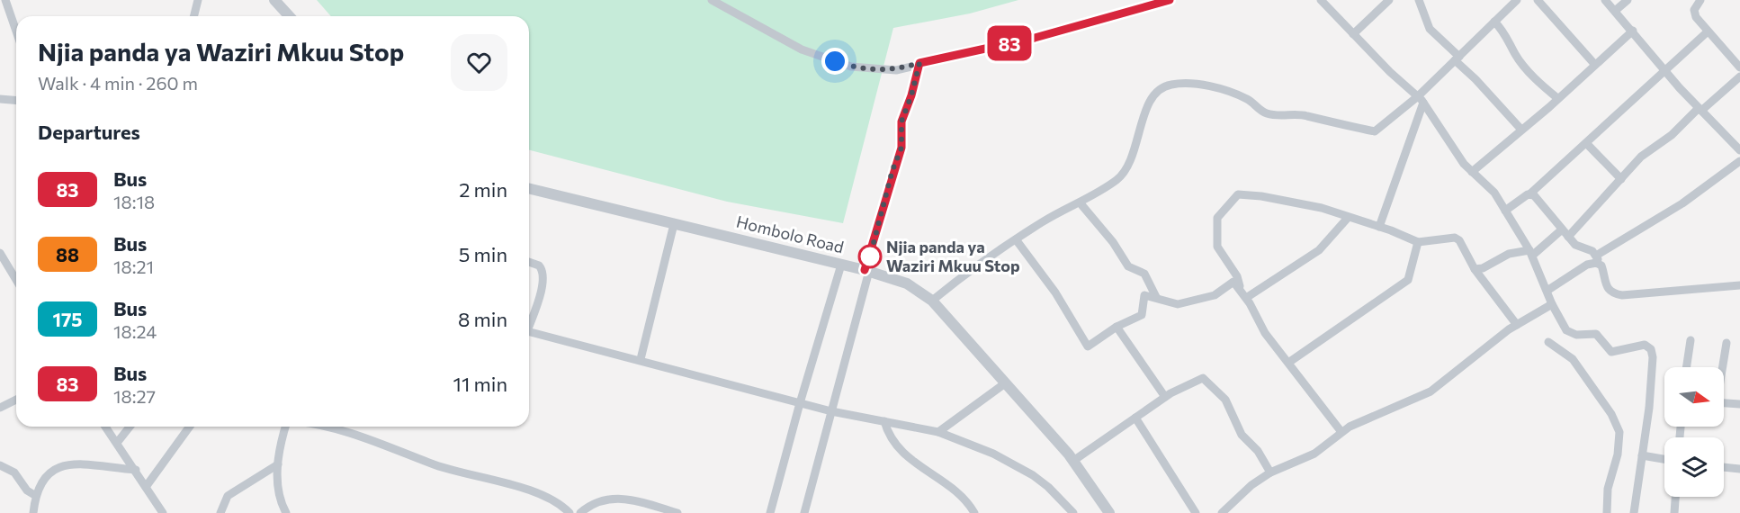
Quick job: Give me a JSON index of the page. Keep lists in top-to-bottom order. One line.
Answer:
{"streets":{"street":["Hombolo Road"]},"places":["Njia panda ya Waziri Mkuu Stop"],"lines":["bus line 83"],"north":"right","page":{"on_map":"83","heading":[["Njia panda ya Waziri Mkuu Stop","Walk · 4 min · 260 m"],"Departures"],"list":[{"mark":"83","name":"Bus","note":"18:18","value":"2 min"},{"mark":"88","name":"Bus","note":"18:21","value":"5 min"},{"mark":"175","name":"Bus","note":"18:24","value":"8 min"},{"mark":"83","name":"Bus","note":"18:27","value":"11 min"}]}}
